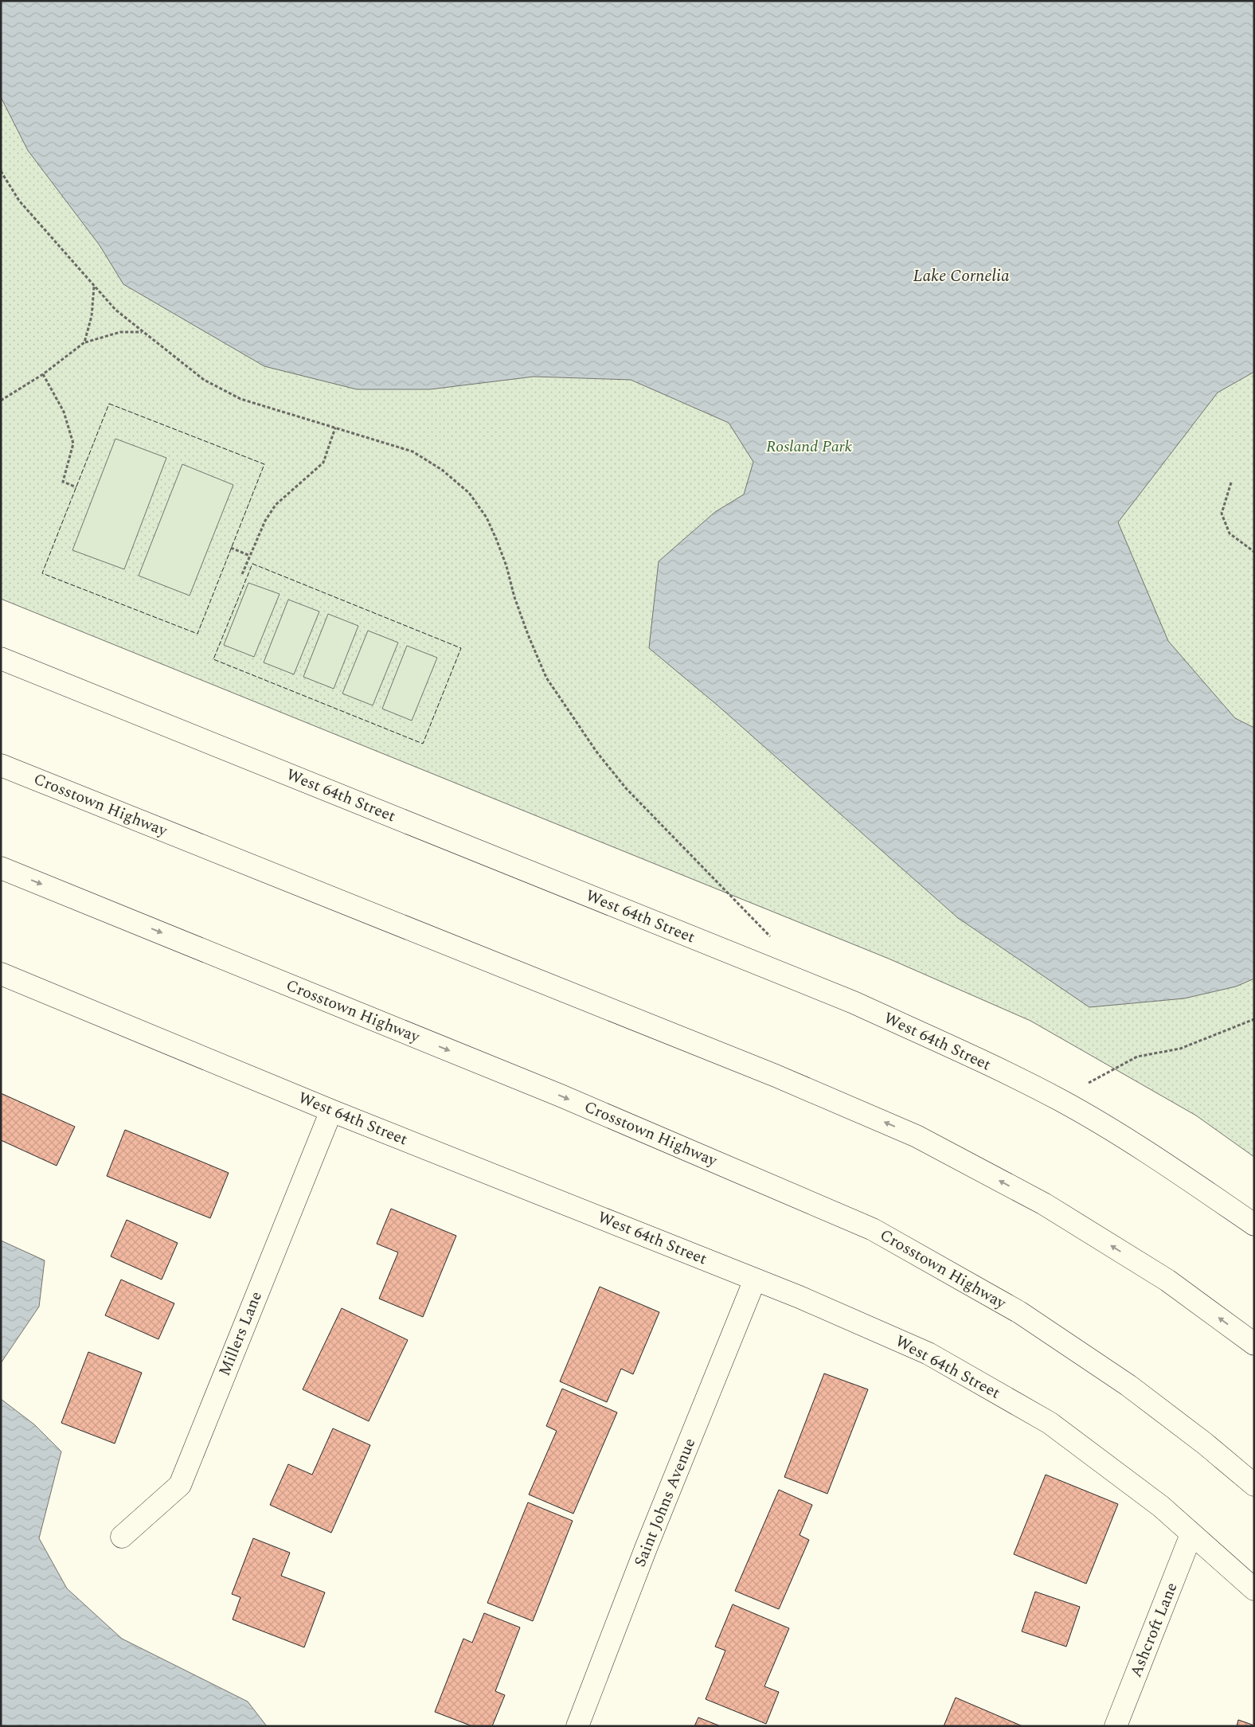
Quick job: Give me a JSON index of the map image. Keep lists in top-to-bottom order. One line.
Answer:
{"streets":{"main road":["West 64th Street","Crosstown Highway","Millers Lane","Saint Johns Avenue","Ashcroft Lane"]},"crossings":[["West 64th Street","Millers Lane"],["West 64th Street","Saint Johns Avenue"],["West 64th Street","Ashcroft Lane"]],"water":["Lake Cornelia"],"parks":["Rosland Park"]}
